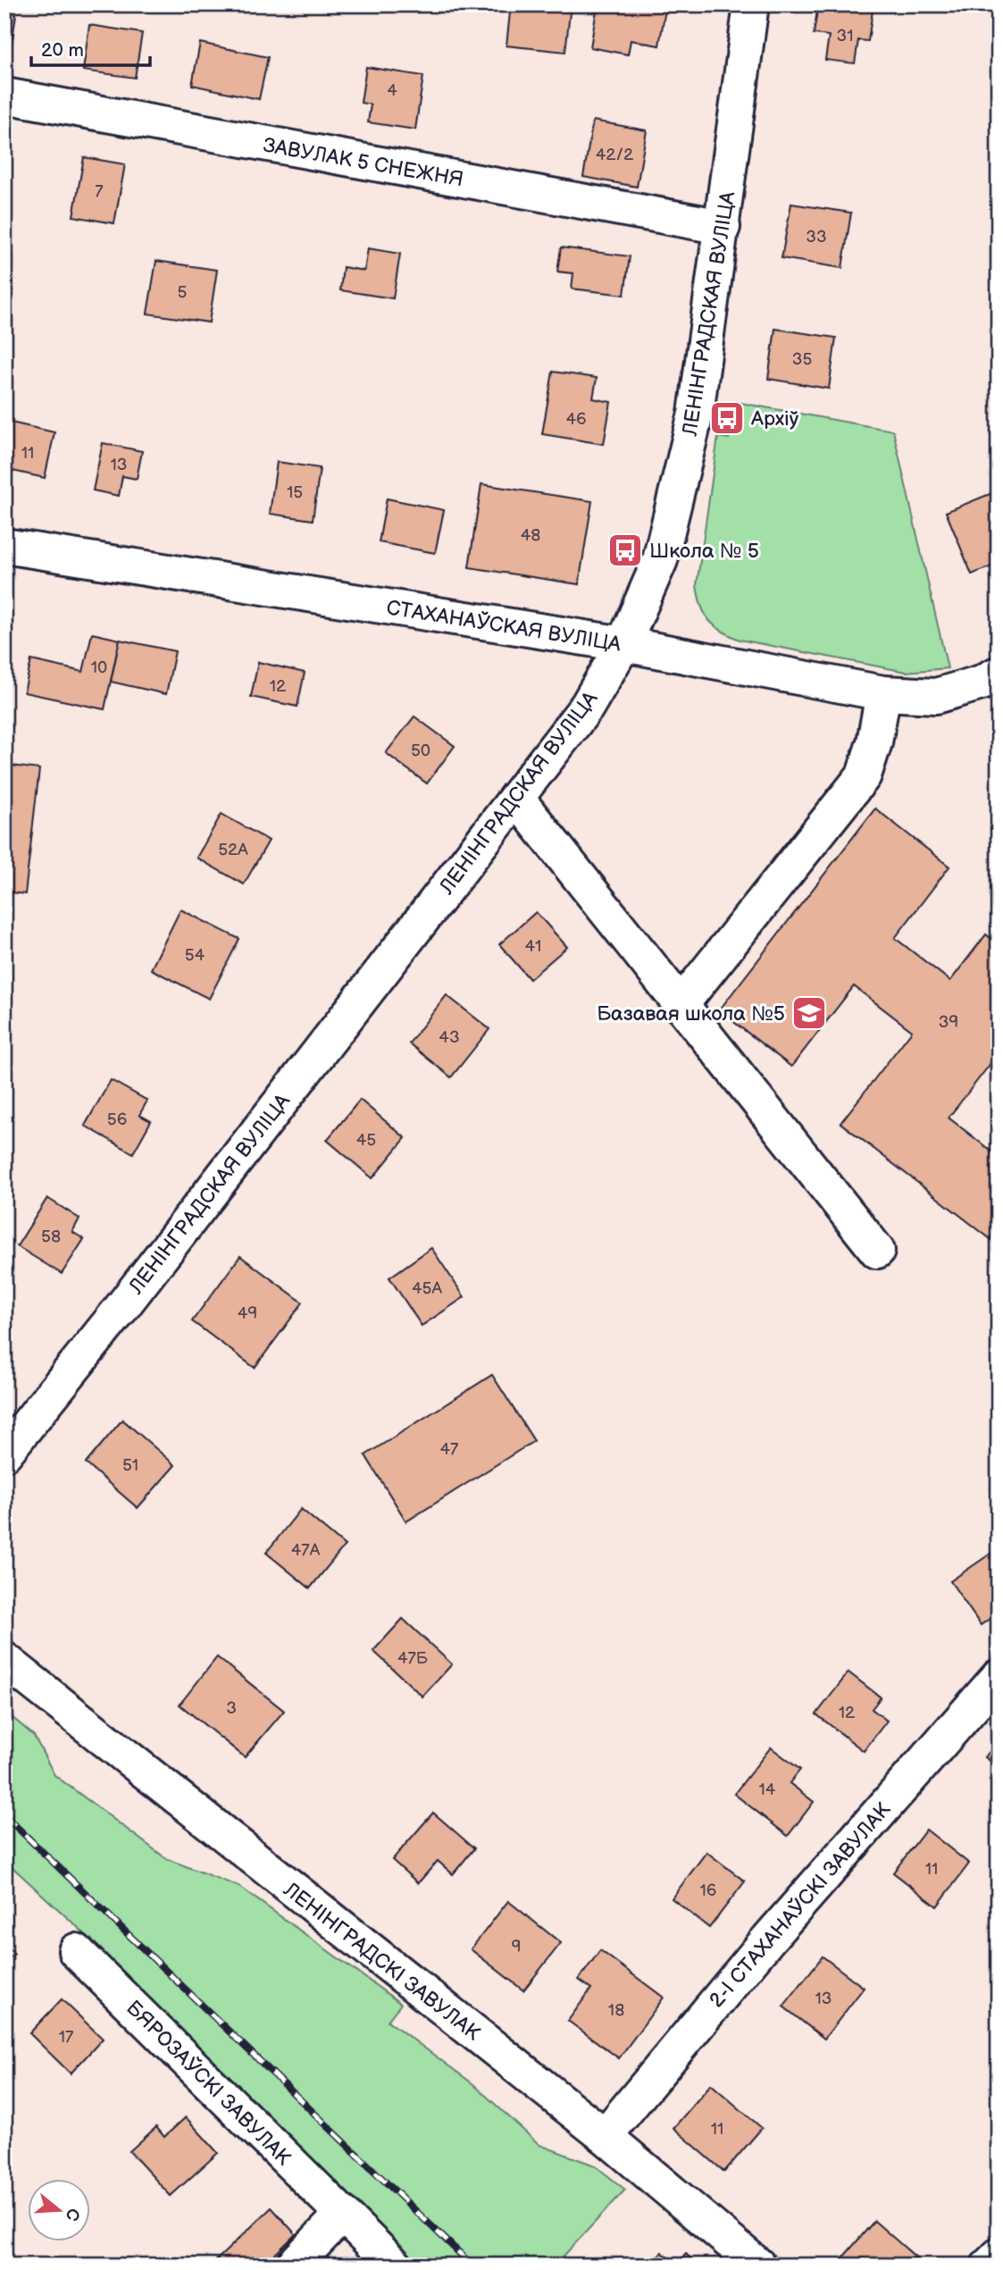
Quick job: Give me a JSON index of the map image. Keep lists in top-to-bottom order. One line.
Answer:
{"streets":{"street":["ЗАВУЛАК 5 СНЕЖНЯ","ЛЕНІНГРАДСКАЯ ВУЛІЦА","СТАХАНАЎСКАЯ ВУЛІЦА","2-І СТАХАНАЎСКІ ЗАВУЛАК","ЛЕНІНГРАДСКІ ЗАВУЛАК","БЯРОЗАЎСКІ ЗАВУЛАК"]},"crossings":[["ЗАВУЛАК 5 СНЕЖНЯ","ЛЕНІНГРАДСКАЯ ВУЛІЦА"],["ЛЕНІНГРАДСКАЯ ВУЛІЦА","СТАХАНАЎСКАЯ ВУЛІЦА"],["2-І СТАХАНАЎСКІ ЗАВУЛАК","ЛЕНІНГРАДСКІ ЗАВУЛАК"]],"places":{"bus stop":["Архіў","Школа № 5"],"school or university":["Базавая школа №5"]},"house_numbers":["31","4","42/2","7","33","5","35","46","11","13","15","48","10","12","50","52А","41","54","39","43","56","45","58","45А","49","47","51","47А","47Б","3","12","14","11","16","9","13","18","17","11"],"scale_bar":"20 m","north":"right"}
